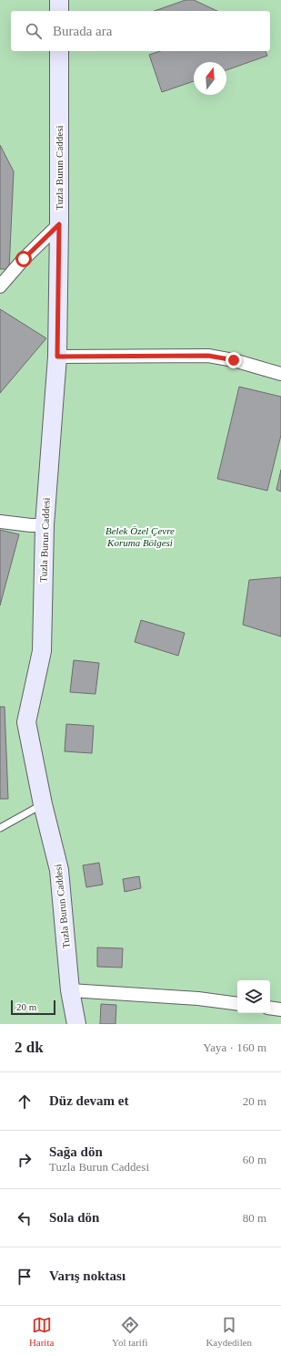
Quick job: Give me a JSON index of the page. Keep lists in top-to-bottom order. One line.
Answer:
{"streets":{"main road":["Tuzla Burun Caddesi"]},"parks":["Belek Özel Çevre Koruma Bölgesi"],"scale_bar":"20 m","north":"top","page":{"search":"Burada ara","scale":"20 m","heading":["2 dk","Yaya · 160 m"],"list":[["Düz devam et","20 m"],["Sağa dön","Tuzla Burun Caddesi","60 m"],["Sola dön","80 m"],"Varış noktası"],"nav":["Harita","Yol tarifi","Kaydedilen"]}}
